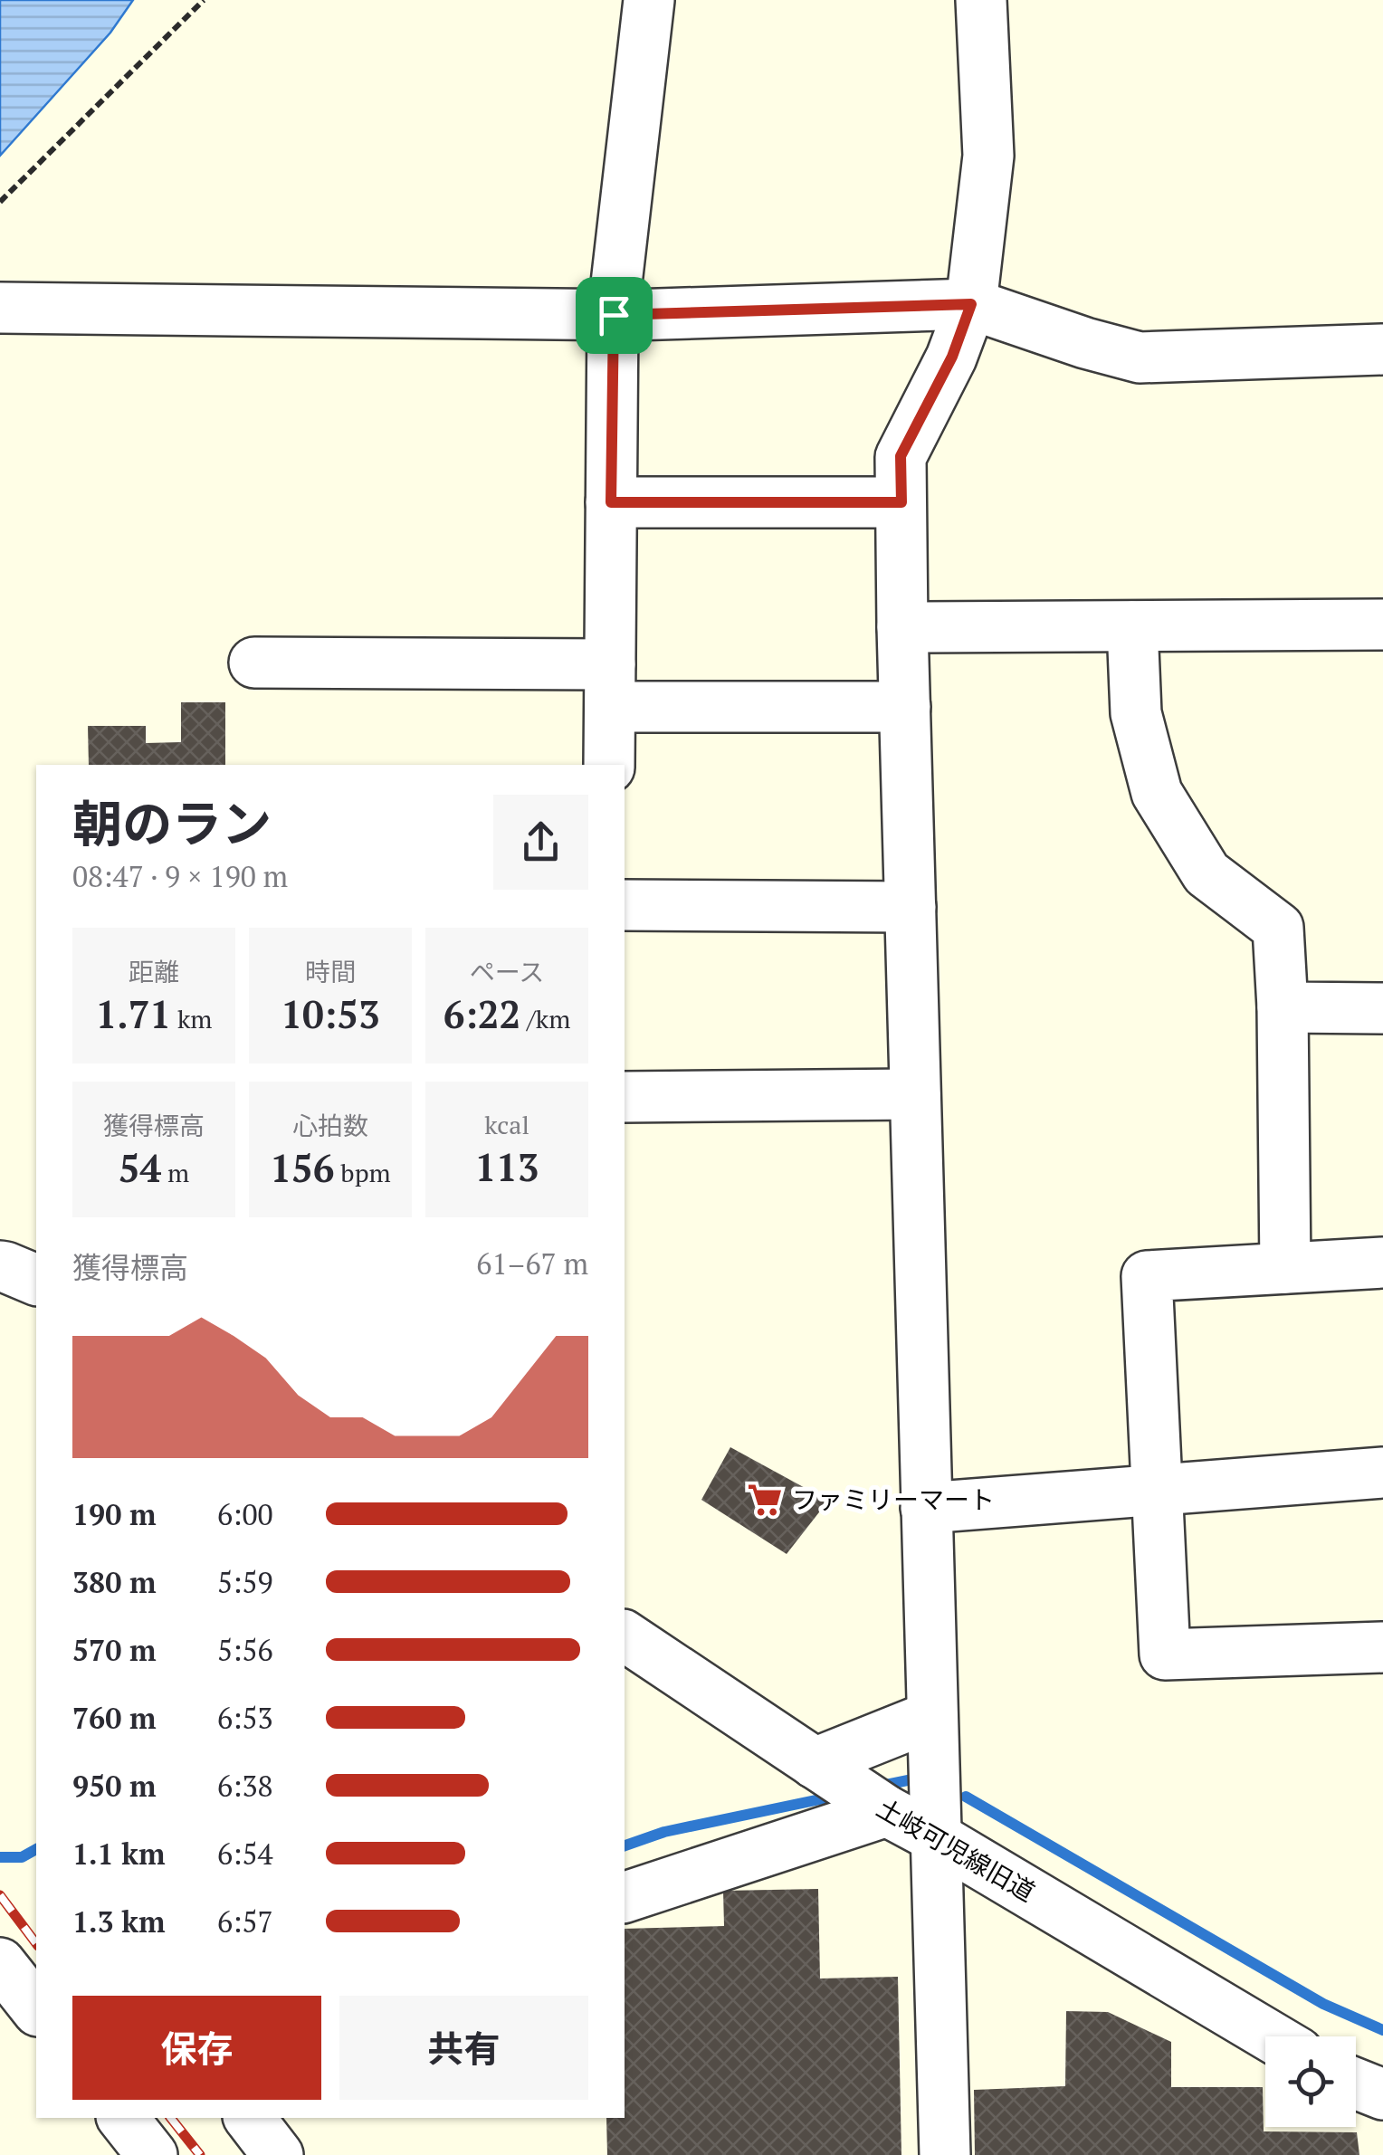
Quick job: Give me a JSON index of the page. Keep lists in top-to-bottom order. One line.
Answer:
{"streets":{"street":["土岐可児線旧道"]},"places":{"supermarket":["ファミリーマート"]},"page":{"heading":["朝のラン","08:47 · 9 × 190 m"],"stats":[["距離","1.71 km"],["時間","10:53"],["ペース","6:22 /km"],["獲得標高","54 m"],["心拍数","156 bpm"],["kcal","113"]],"chart":["獲得標高","61–67 m"],"list":[{"name":"190 m","note":"6:00"},{"name":"380 m","note":"5:59"},{"name":"570 m","note":"5:56"},{"name":"760 m","note":"6:53"},{"name":"950 m","note":"6:38"},{"name":"1.1 km","note":"6:54"},{"name":"1.3 km","note":"6:57"}],"buttons":["保存","共有"]}}
